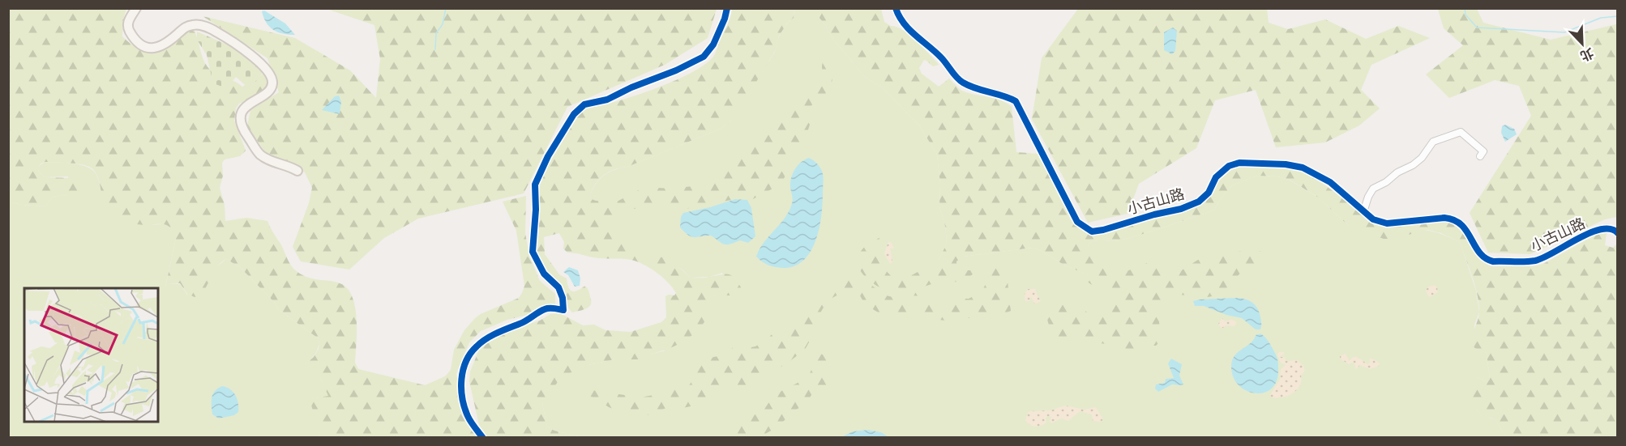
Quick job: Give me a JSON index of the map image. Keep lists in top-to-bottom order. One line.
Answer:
{"streets":{"street":["小古山路"]},"north":"bottom right"}
